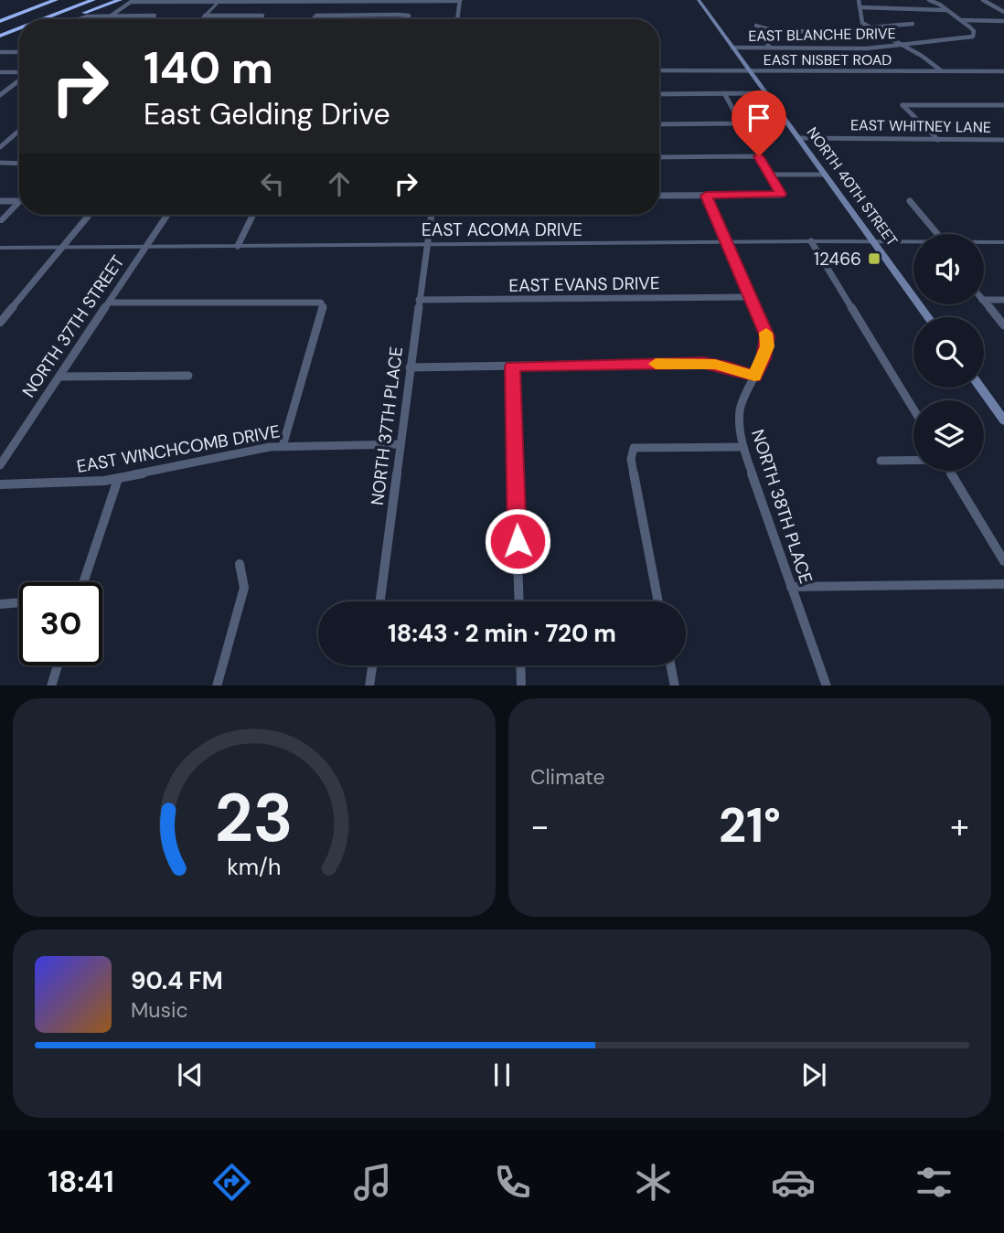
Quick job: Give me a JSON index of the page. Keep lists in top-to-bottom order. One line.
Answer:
{"streets":{"main road":["NORTH 40TH STREET"],"street":["EAST BLANCHE DRIVE","EAST NISBET ROAD","EAST WHITNEY LANE","EAST ACOMA DRIVE","EAST EVANS DRIVE","NORTH 37TH STREET","NORTH 37TH PLACE","EAST WINCHCOMB DRIVE","NORTH 38TH PLACE"]},"crossings":[["EAST BLANCHE DRIVE","NORTH 40TH STREET"],["EAST NISBET ROAD","NORTH 40TH STREET"],["EAST WHITNEY LANE","NORTH 40TH STREET"],["NORTH 40TH STREET","EAST ACOMA DRIVE"],["EAST ACOMA DRIVE","NORTH 37TH STREET"],["EAST ACOMA DRIVE","NORTH 37TH PLACE"],["EAST ACOMA DRIVE","NORTH 38TH PLACE"],["EAST EVANS DRIVE","NORTH 37TH PLACE"],["EAST EVANS DRIVE","NORTH 38TH PLACE"],["NORTH 37TH PLACE","EAST WINCHCOMB DRIVE"]],"places":{"transit":["12466"]},"page":{"turn":["140 m","East Gelding Drive"],"limit":"30","trip":"18:43 · 2 min · 720 m","tile":"Climate","heat":["−","21°","+"],"song":["90.4 FM","Music"],"tabs":"18:41","gauge":["23","km/h"]}}
